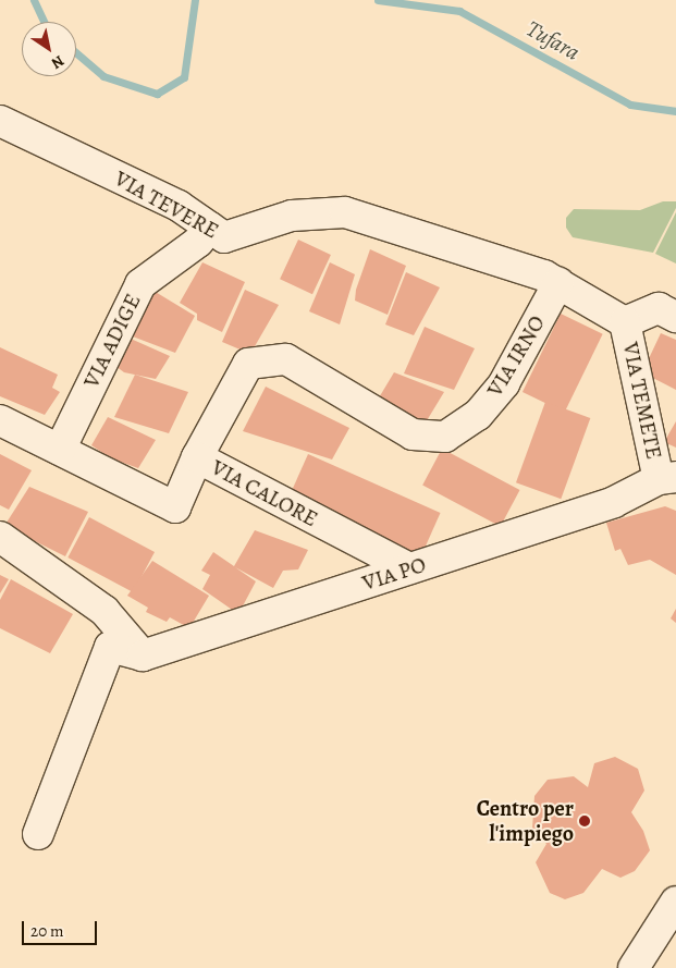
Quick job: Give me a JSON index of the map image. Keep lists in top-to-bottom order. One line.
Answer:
{"streets":{"street":["VIA TEVERE","VIA ADIGE","VIA IRNO","VIA TEMETE","VIA CALORE","VIA PO"]},"crossings":[["VIA TEVERE","VIA ADIGE"],["VIA TEVERE","VIA IRNO"],["VIA ADIGE","VIA CALORE"],["VIA IRNO","VIA CALORE"],["VIA TEMETE","VIA PO"],["VIA CALORE","VIA PO"]],"water":["Tufara"],"places":["Centro per l'impiego"],"scale_bar":"20 m","north":"bottom right"}
